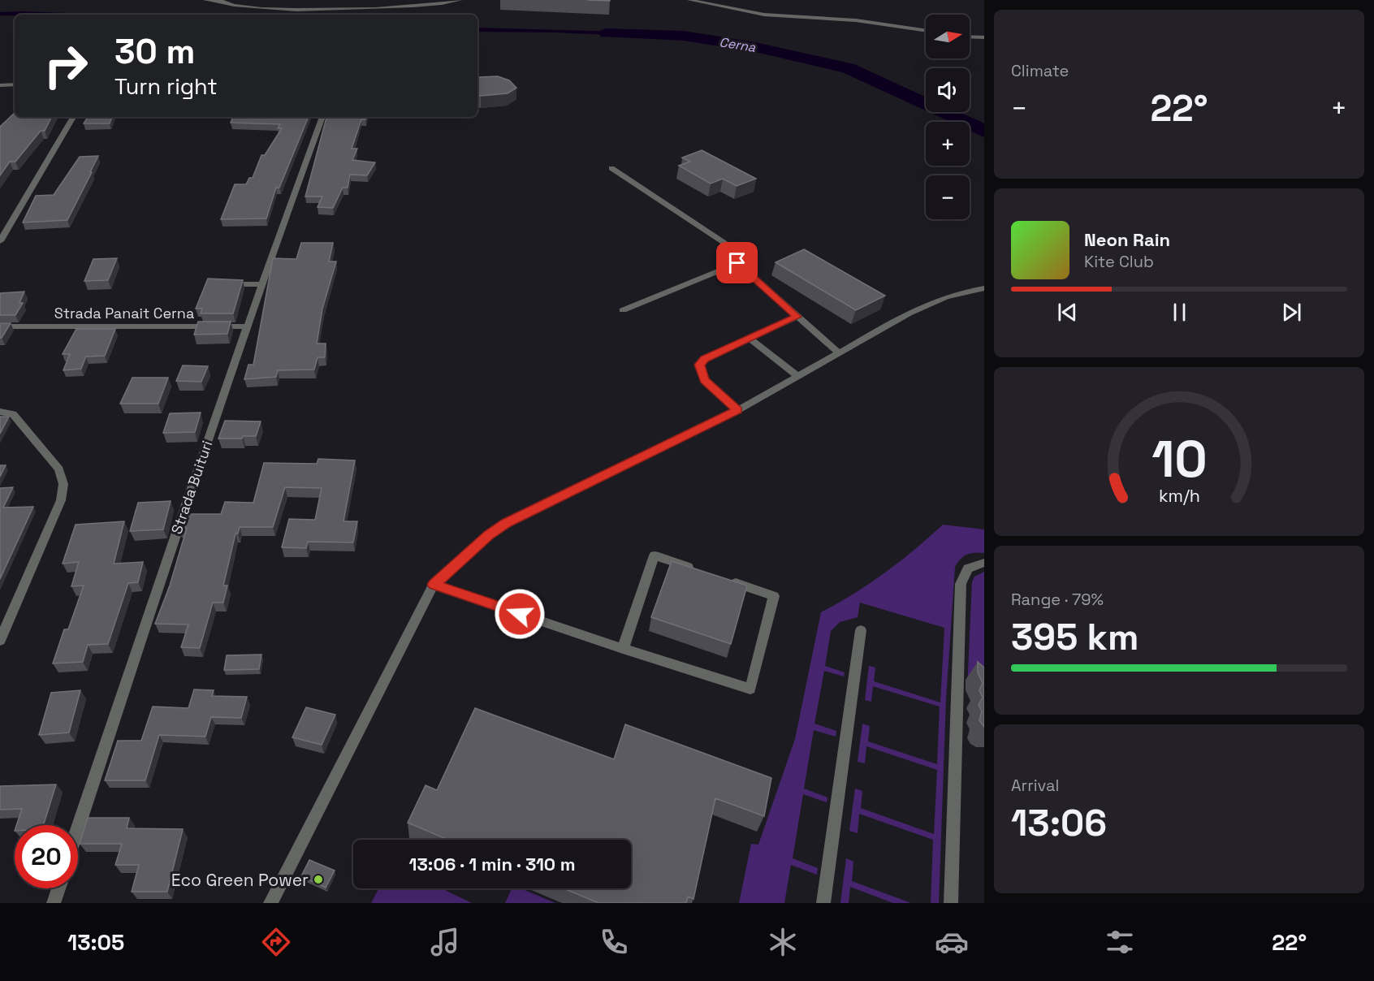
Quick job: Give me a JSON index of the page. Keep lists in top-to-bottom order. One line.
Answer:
{"streets":{"street":["Strada Panait Cerna","Strada Buituri"]},"crossings":[["Strada Panait Cerna","Strada Buituri"]],"water":["Cerna"],"places":["Eco Green Power"],"north":"right","page":{"tile":["Climate",["Range · 79%","395 km"],["Arrival","13:06"]],"map_buttons":["+","−"],"turn":["30 m","Turn right"],"heat":["−","22°","+"],"song":["Neon Rain","Kite Club"],"limit":"20","trip":"13:06 · 1 min · 310 m","tabs":["13:05","22°"],"gauge":["10","km/h"]}}
